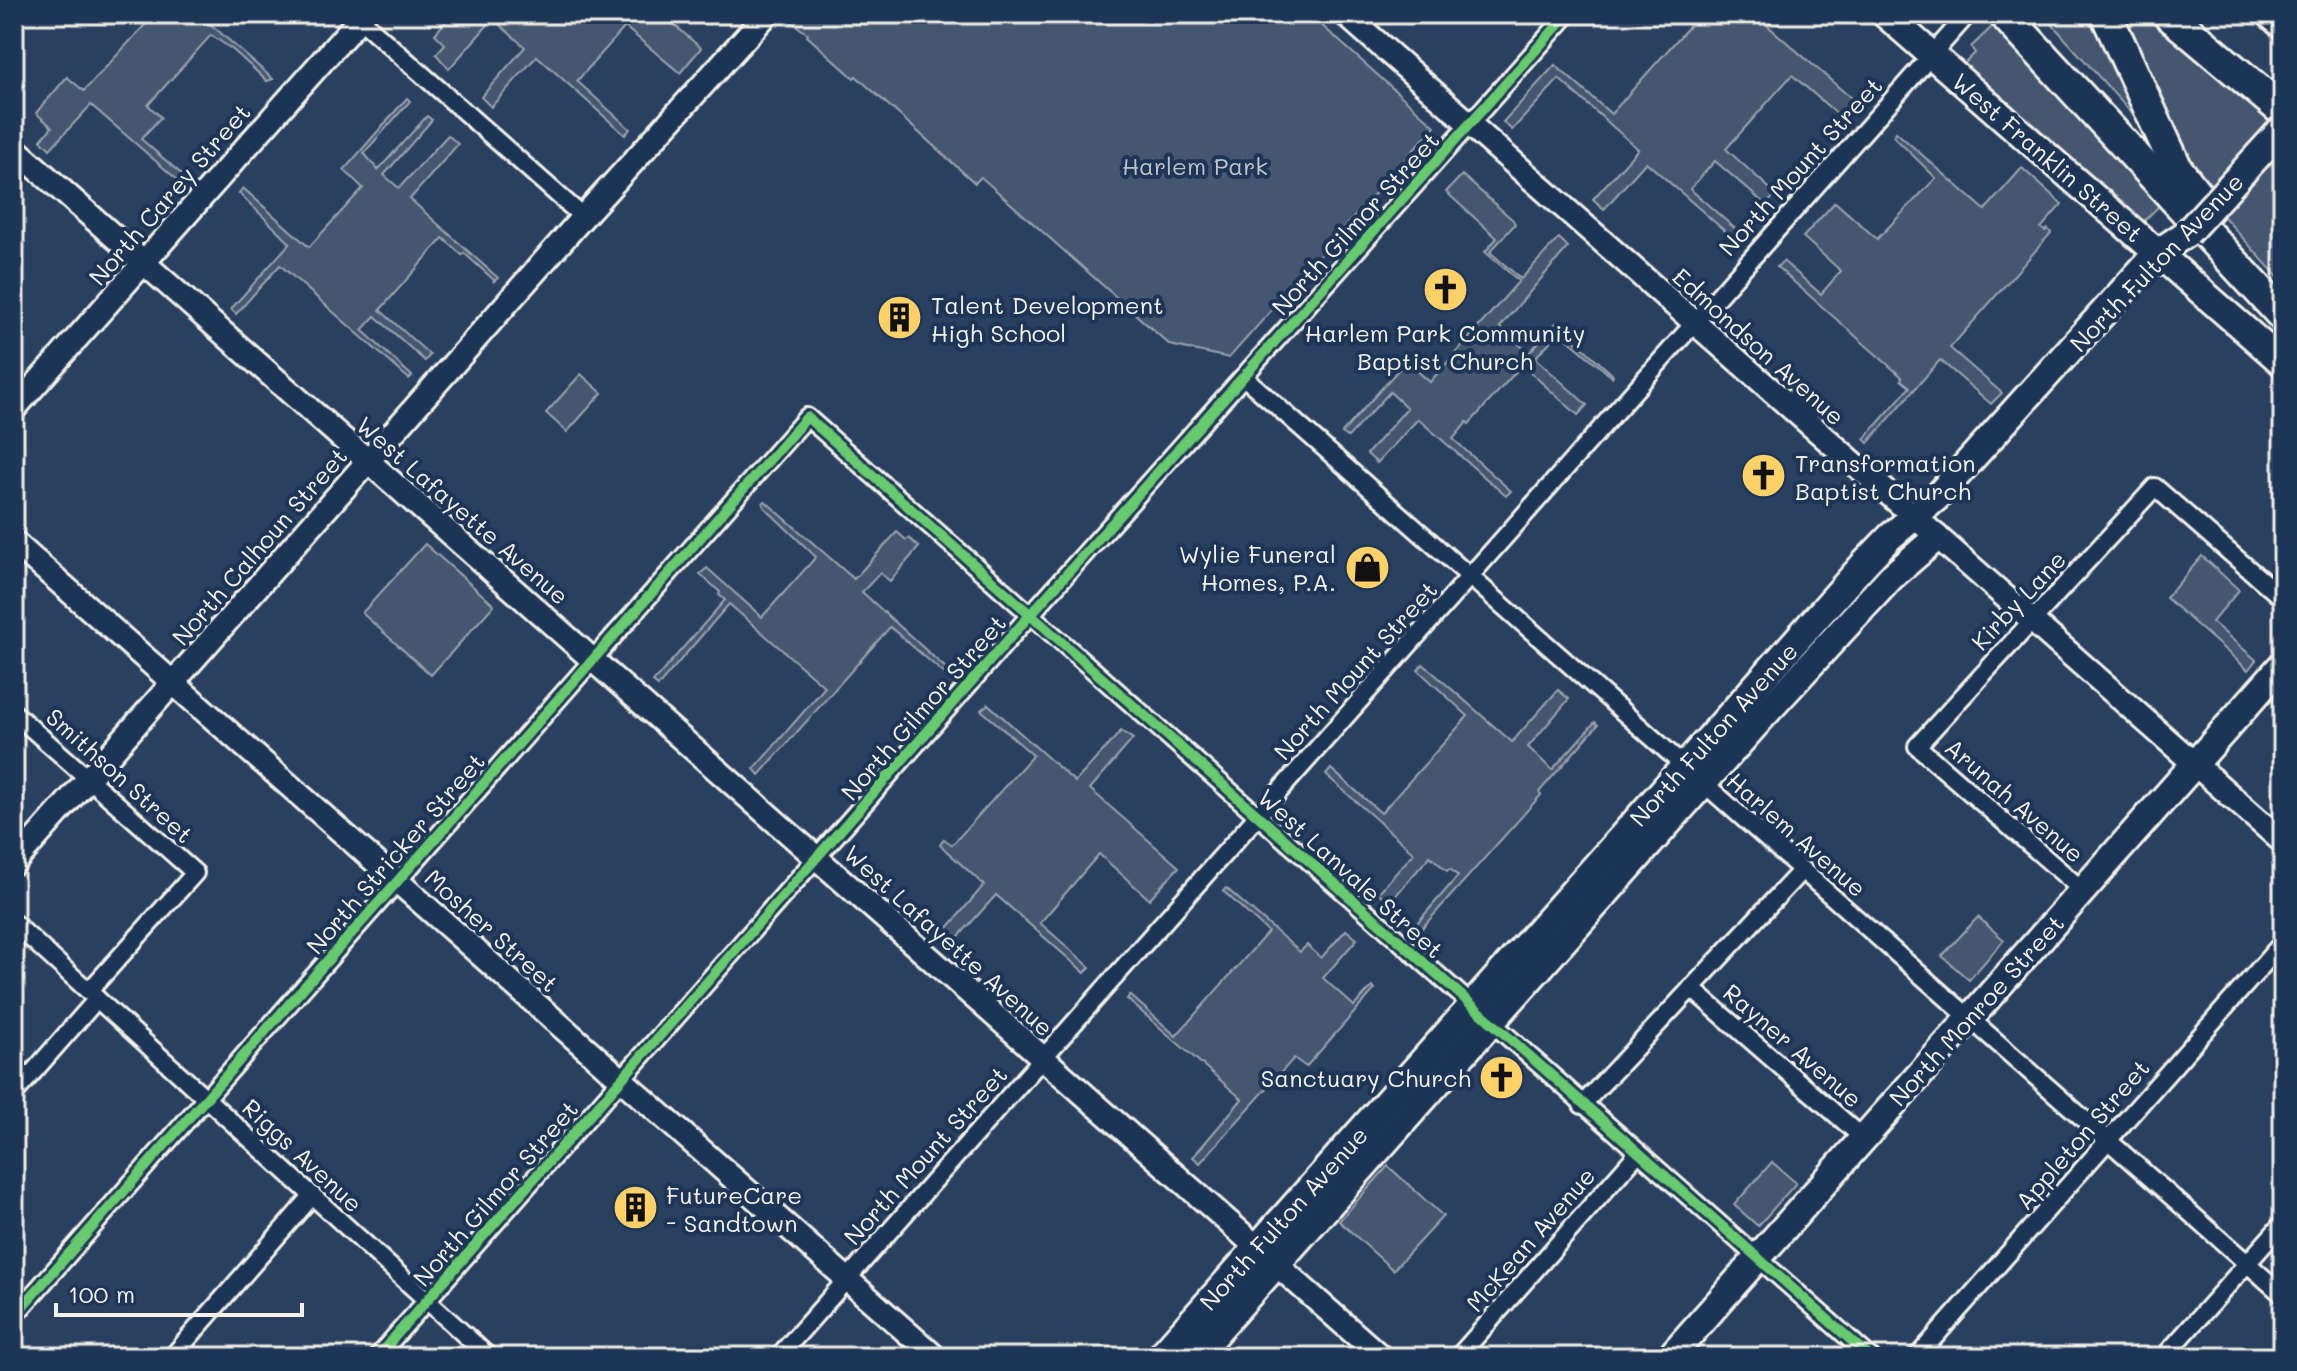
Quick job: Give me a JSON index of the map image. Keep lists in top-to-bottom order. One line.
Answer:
{"streets":{"main road":["West Franklin Street","North Carey Street","North Fulton Avenue","Edmondson Avenue","West Lafayette Avenue","North Calhoun Street","Mosher Street","North Monroe Street"],"street":["North Mount Street","North Gilmor Street","Kirby Lane","Smithson Street","Arunah Avenue","Harlem Avenue","North Stricker Street","West Lanvale Street","Rayner Avenue","Appleton Street","Riggs Avenue","McKean Avenue"]},"crossings":[["West Franklin Street","North Mount Street"],["West Franklin Street","North Fulton Avenue"],["North Mount Street","Edmondson Avenue"],["North Mount Street","West Lafayette Avenue"],["North Mount Street","Harlem Avenue"],["North Mount Street","West Lanvale Street"],["North Mount Street","Mosher Street"],["North Carey Street","West Lafayette Avenue"],["North Gilmor Street","Edmondson Avenue"],["North Gilmor Street","West Lafayette Avenue"],["North Gilmor Street","Harlem Avenue"],["North Gilmor Street","West Lanvale Street"],["North Gilmor Street","Mosher Street"],["North Gilmor Street","Riggs Avenue"],["North Fulton Avenue","Edmondson Avenue"],["North Fulton Avenue","West Lafayette Avenue"],["North Fulton Avenue","Harlem Avenue"],["North Fulton Avenue","West Lanvale Street"],["Edmondson Avenue","Kirby Lane"],["Edmondson Avenue","North Monroe Street"],["West Lafayette Avenue","North Calhoun Street"],["West Lafayette Avenue","North Stricker Street"],["North Calhoun Street","Smithson Street"],["North Calhoun Street","Mosher Street"],["Kirby Lane","Arunah Avenue"],["Smithson Street","Riggs Avenue"],["Arunah Avenue","North Monroe Street"],["Harlem Avenue","North Monroe Street"],["Harlem Avenue","Appleton Street"],["North Stricker Street","West Lanvale Street"],["North Stricker Street","Mosher Street"],["North Stricker Street","Riggs Avenue"],["West Lanvale Street","North Monroe Street"],["West Lanvale Street","McKean Avenue"],["North Monroe Street","Rayner Avenue"]],"parks":["Harlem Park"],"places":{"church":["Harlem Park Community Baptist Church","Transformation Baptist Church","Sanctuary Church"],"building":["Talent Development High School","FutureCare - Sandtown"],"shop":["Wylie Funeral Homes, P.A."]},"scale_bar":"100 m"}
